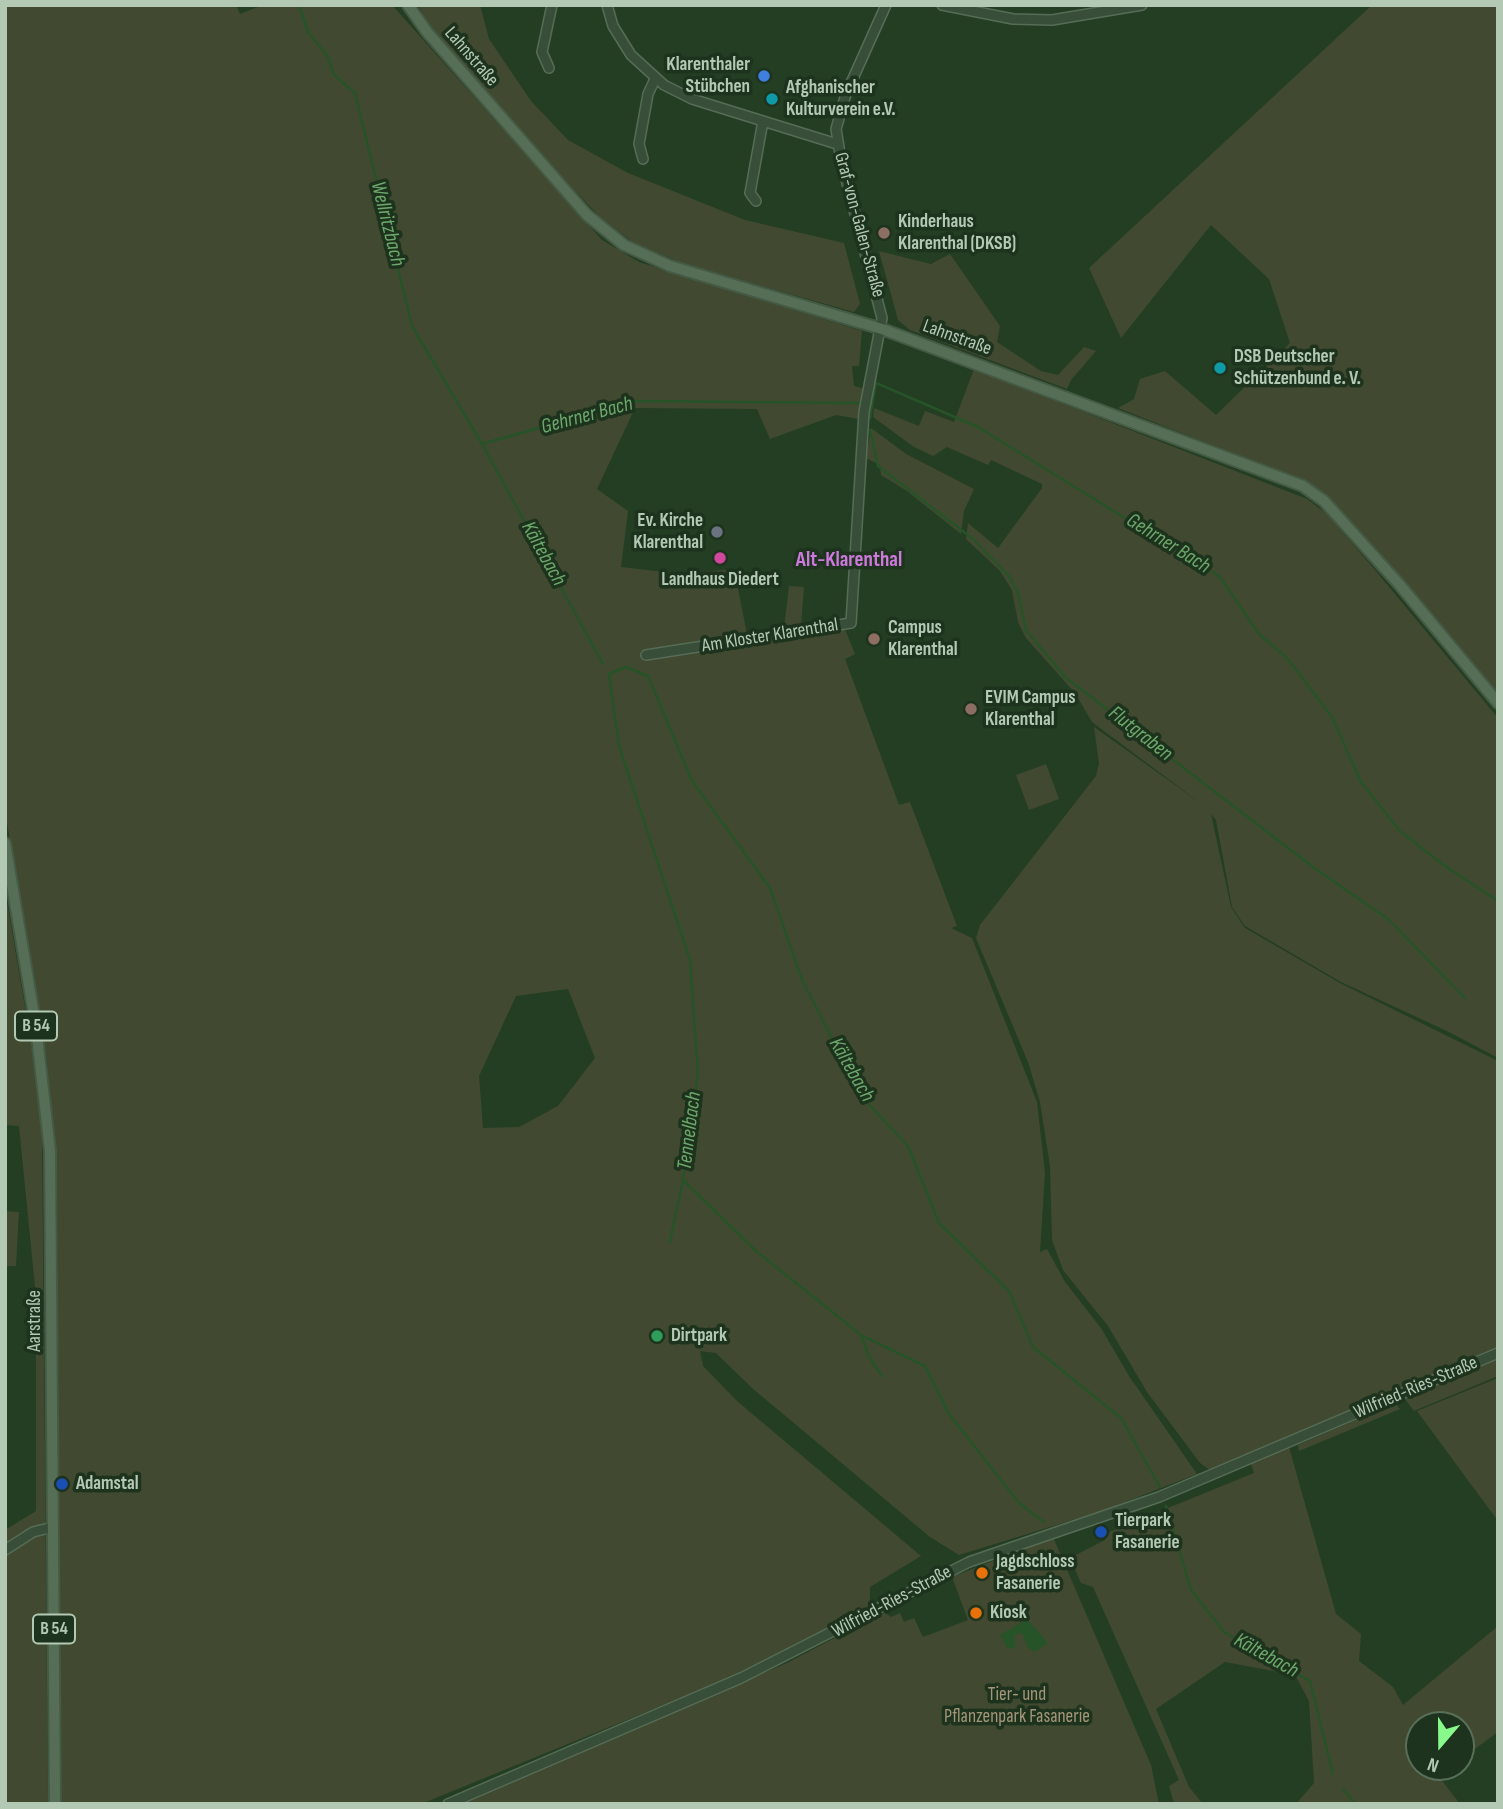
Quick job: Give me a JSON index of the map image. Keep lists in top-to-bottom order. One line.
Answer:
{"streets":{"main road":["Lahnstraße","B 54","Aarstraße"],"street":["Graf-von-Galen-Straße","Am Kloster Klarenthal","Wilfried-Ries-Straße"]},"crossings":[["Lahnstraße","Graf-von-Galen-Straße"],["Lahnstraße","Am Kloster Klarenthal"],["Graf-von-Galen-Straße","Am Kloster Klarenthal"]],"districts":["Alt-Klarenthal"],"water":["Wellritzbach","Gehrner Bach","Kältebach","Flutgraben","Tennelbach"],"parks":["Tier- und Pflanzenpark Fasanerie"],"places":["Klarenthaler Stübchen","Afghanischer Kulturverein e.V.","Kinderhaus Klarenthal (DKSB)","DSB Deutscher Schützenbund e. V.","Ev. Kirche Klarenthal","Landhaus Diedert","Campus Klarenthal","EVIM Campus Klarenthal","Dirtpark","Adamstal","Tierpark Fasanerie","Jagdschloss Fasanerie","Kiosk"],"north":"bottom"}
